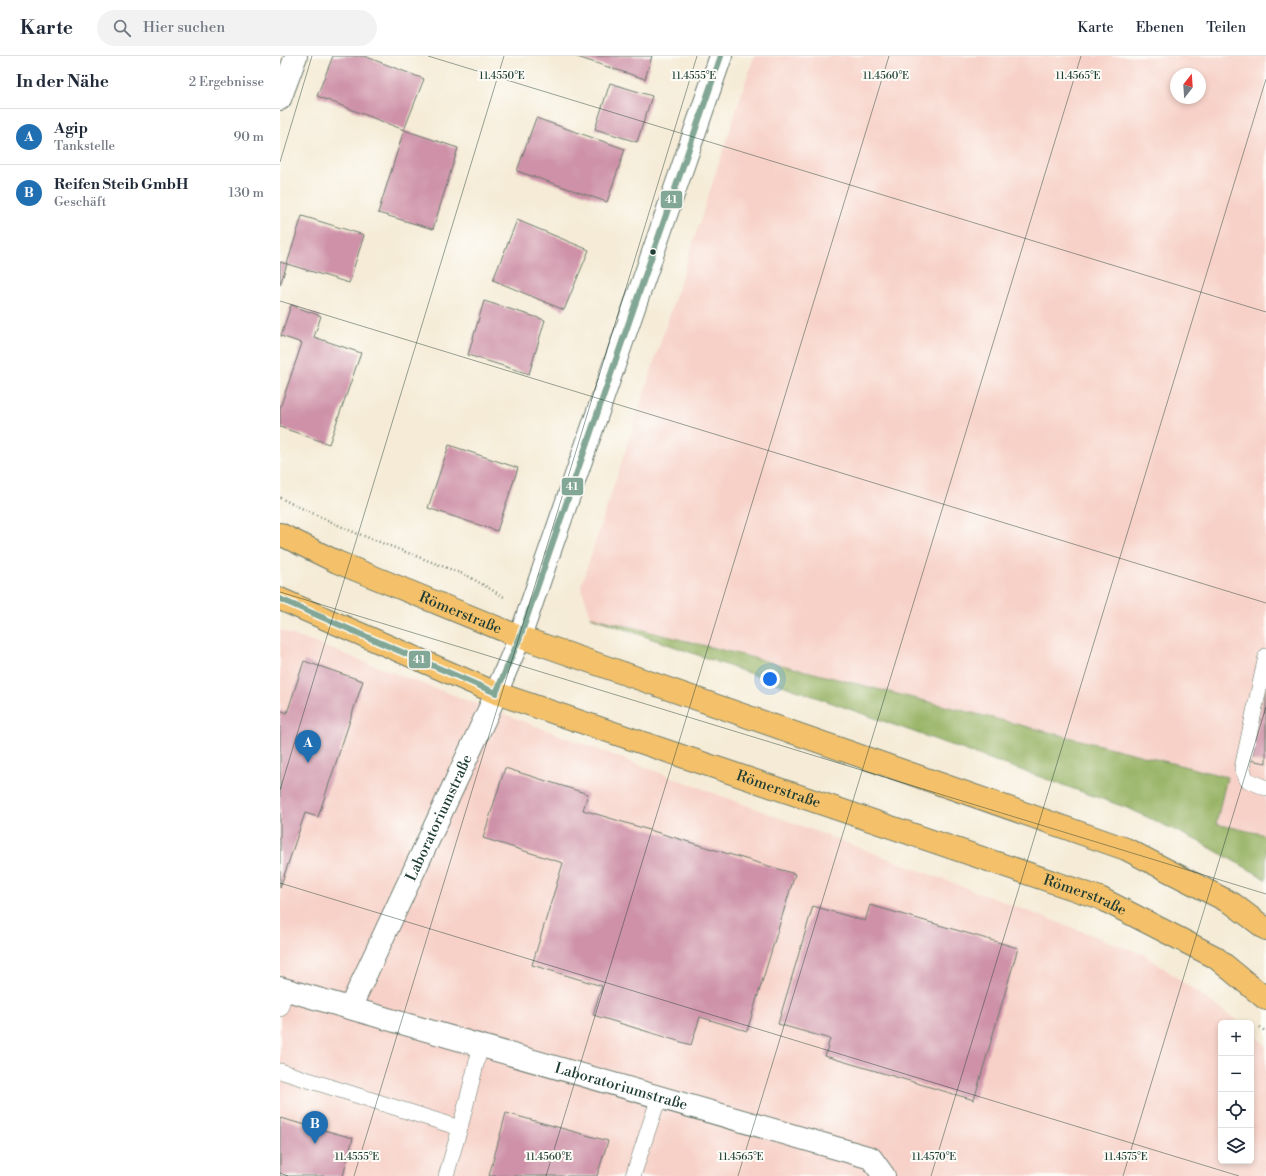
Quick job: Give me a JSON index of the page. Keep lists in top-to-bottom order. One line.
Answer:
{"streets":{"main road":["Römerstraße"],"street":["Laboratoriumstraße"]},"crossings":[["Römerstraße","Laboratoriumstraße"]],"lines":["transit line 41"],"north":"top","page":{"header":"Karte","search":"Hier suchen","nav":["Karte","Ebenen","Teilen"],"heading":["In der Nähe","2 Ergebnisse"],"list":[{"mark":"A","name":"Agip","note":"Tankstelle","value":"90 m"},{"mark":"B","name":"Reifen Steib GmbH","note":"Geschäft","value":"130 m"}],"pins":["A","B"],"map_buttons":["+","−"]},"coordinates":["11.4550°E","11.4555°E","11.4560°E","11.4565°E","11.4570°E","11.4575°E"]}
